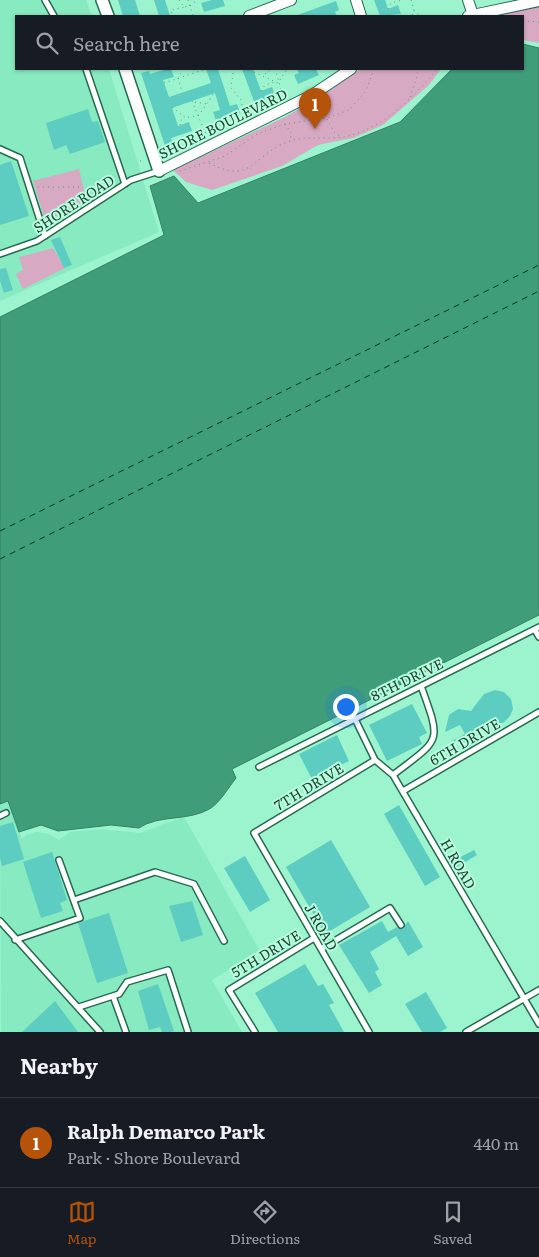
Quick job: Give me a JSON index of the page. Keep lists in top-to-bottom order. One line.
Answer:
{"streets":{"street":["SHORE BOULEVARD"],"lane":["SHORE ROAD","8TH DRIVE","6TH DRIVE","7TH DRIVE","H ROAD","J ROAD","5TH DRIVE"]},"crossings":[["SHORE BOULEVARD","SHORE ROAD"],["8TH DRIVE","H ROAD"],["6TH DRIVE","H ROAD"],["7TH DRIVE","H ROAD"],["7TH DRIVE","J ROAD"],["J ROAD","5TH DRIVE"]],"page":{"search":"Search here","pins":"1","heading":"Nearby","list":[{"mark":"1","name":"Ralph Demarco Park","note":"Park · Shore Boulevard","value":"440 m"}],"nav":["Map","Directions","Saved"]}}
